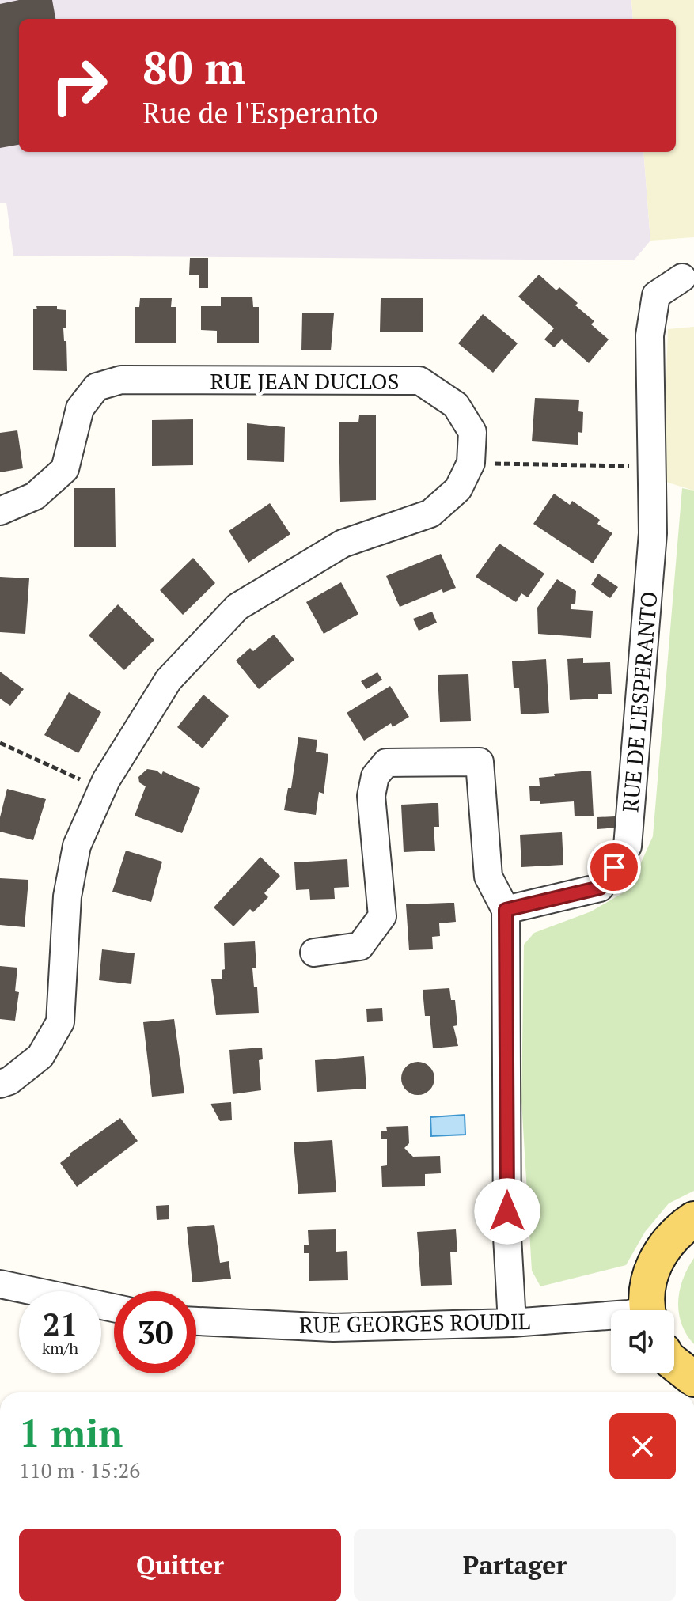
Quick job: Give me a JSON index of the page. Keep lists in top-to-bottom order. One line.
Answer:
{"streets":{"street":["RUE JEAN DUCLOS","RUE DE L'ESPERANTO","RUE GEORGES ROUDIL"]},"page":{"turn":["80 m","Rue de l'Esperanto"],"speed":"21 km/h","limit":"30","heading":["1 min","110 m · 15:26"],"buttons":["Quitter","Partager"]}}
